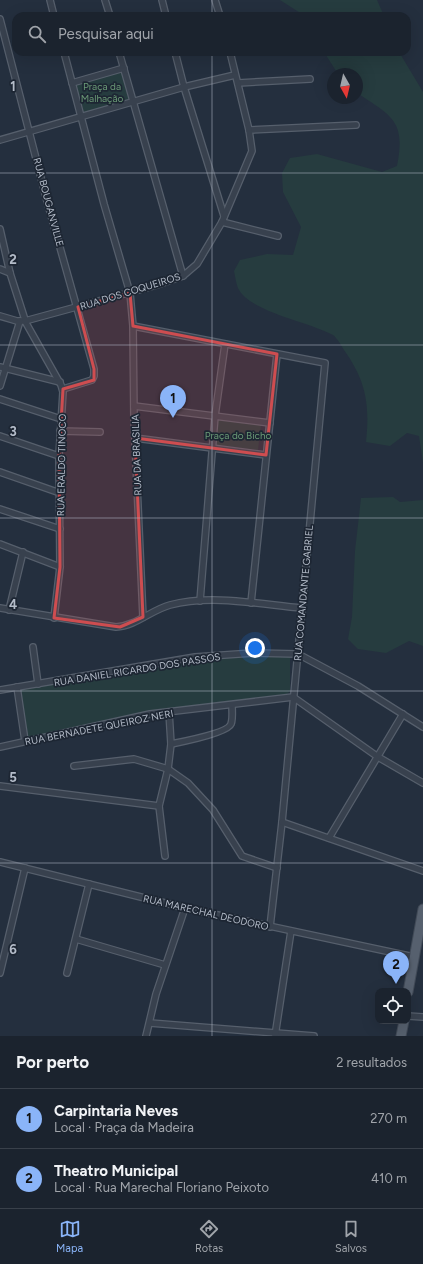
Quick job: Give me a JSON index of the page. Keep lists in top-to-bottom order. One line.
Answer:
{"streets":{"street":["RUA BOUGANVILLE","RUA DOS COQUEIROS","RUA DA BRASILIA","RUA ERALDO TINOCO","RUA COMANDANTE GABRIEL","RUA DANIEL RICARDO DOS PASSOS","RUA BERNADETE QUEIROZ NERI","RUA MARECHAL DEODORO"]},"crossings":[["RUA BOUGANVILLE","RUA DOS COQUEIROS"],["RUA BOUGANVILLE","RUA ERALDO TINOCO"],["RUA DOS COQUEIROS","RUA DA BRASILIA"],["RUA DOS COQUEIROS","RUA ERALDO TINOCO"],["RUA COMANDANTE GABRIEL","RUA DANIEL RICARDO DOS PASSOS"],["RUA COMANDANTE GABRIEL","RUA BERNADETE QUEIROZ NERI"],["RUA COMANDANTE GABRIEL","RUA MARECHAL DEODORO"]],"parks":["Praça da Malhação","Praça do Bicho"],"north":"bottom","page":{"search":"Pesquisar aqui","pins":["1","2"],"heading":["Por perto","2 resultados"],"list":[{"mark":"1","name":"Carpintaria Neves","note":"Local · Praça da Madeira","value":"270 m"},{"mark":"2","name":"Theatro Municipal","note":"Local · Rua Marechal Floriano Peixoto","value":"410 m"}],"nav":["Mapa","Rotas","Salvos"]},"grid":{"rows":["1","2","3","4","5","6"]}}
